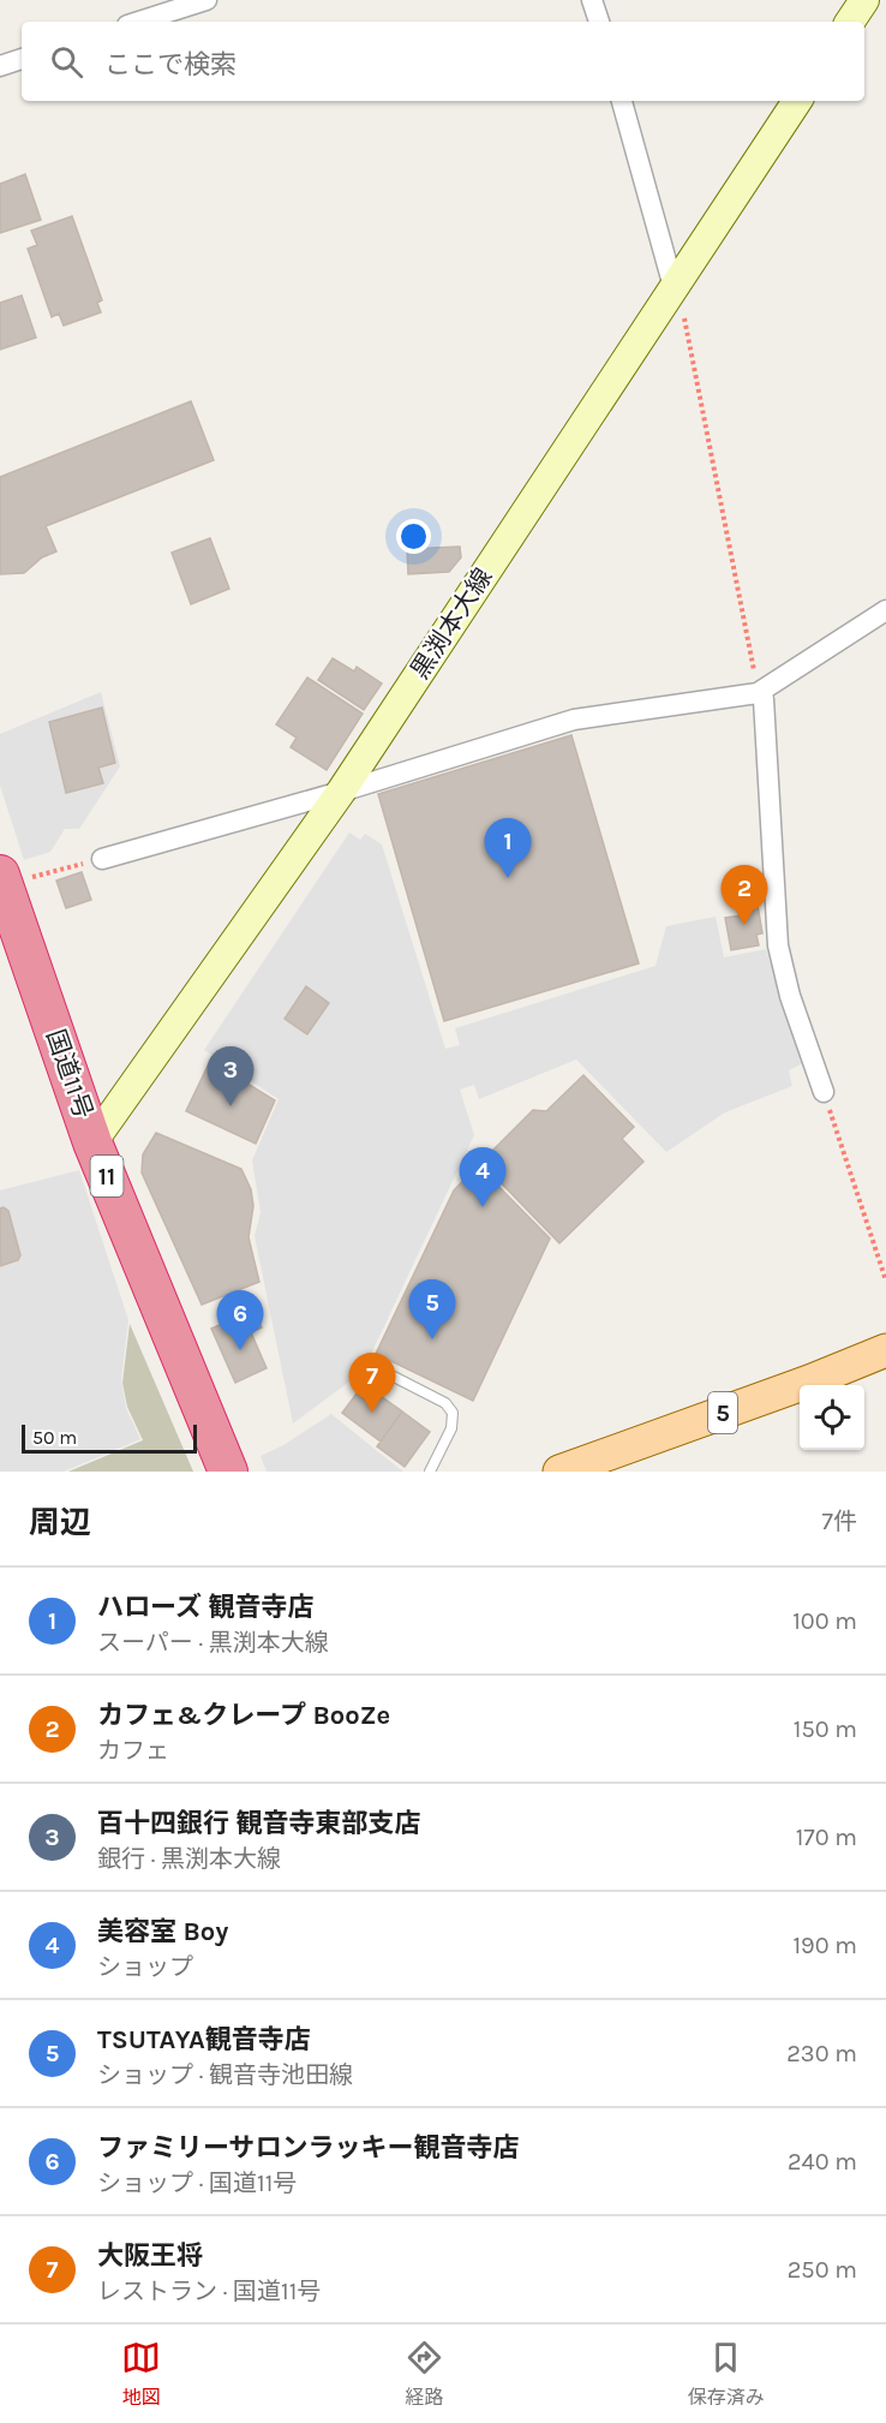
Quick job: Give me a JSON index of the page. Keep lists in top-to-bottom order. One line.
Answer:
{"streets":{"highway":["国道11号","11"],"main road":["黒渕本大線","5"]},"crossings":[["黒渕本大線","国道11号"]],"scale_bar":"50 m","page":{"search":"ここで検索","pins":["1","2","3","4","5","6","7"],"scale":"50 m","heading":["周辺","7件"],"list":[{"mark":"1","name":"ハローズ 観音寺店","note":"スーパー · 黒渕本大線","value":"100 m"},{"mark":"2","name":"カフェ&クレープ BooZe","note":"カフェ","value":"150 m"},{"mark":"3","name":"百十四銀行 観音寺東部支店","note":"銀行 · 黒渕本大線","value":"170 m"},{"mark":"4","name":"美容室 Boy","note":"ショップ","value":"190 m"},{"mark":"5","name":"TSUTAYA観音寺店","note":"ショップ · 観音寺池田線","value":"230 m"},{"mark":"6","name":"ファミリーサロンラッキー観音寺店","note":"ショップ · 国道11号","value":"240 m"},{"mark":"7","name":"大阪王将","note":"レストラン · 国道11号","value":"250 m"}],"nav":["地図","経路","保存済み"]}}
